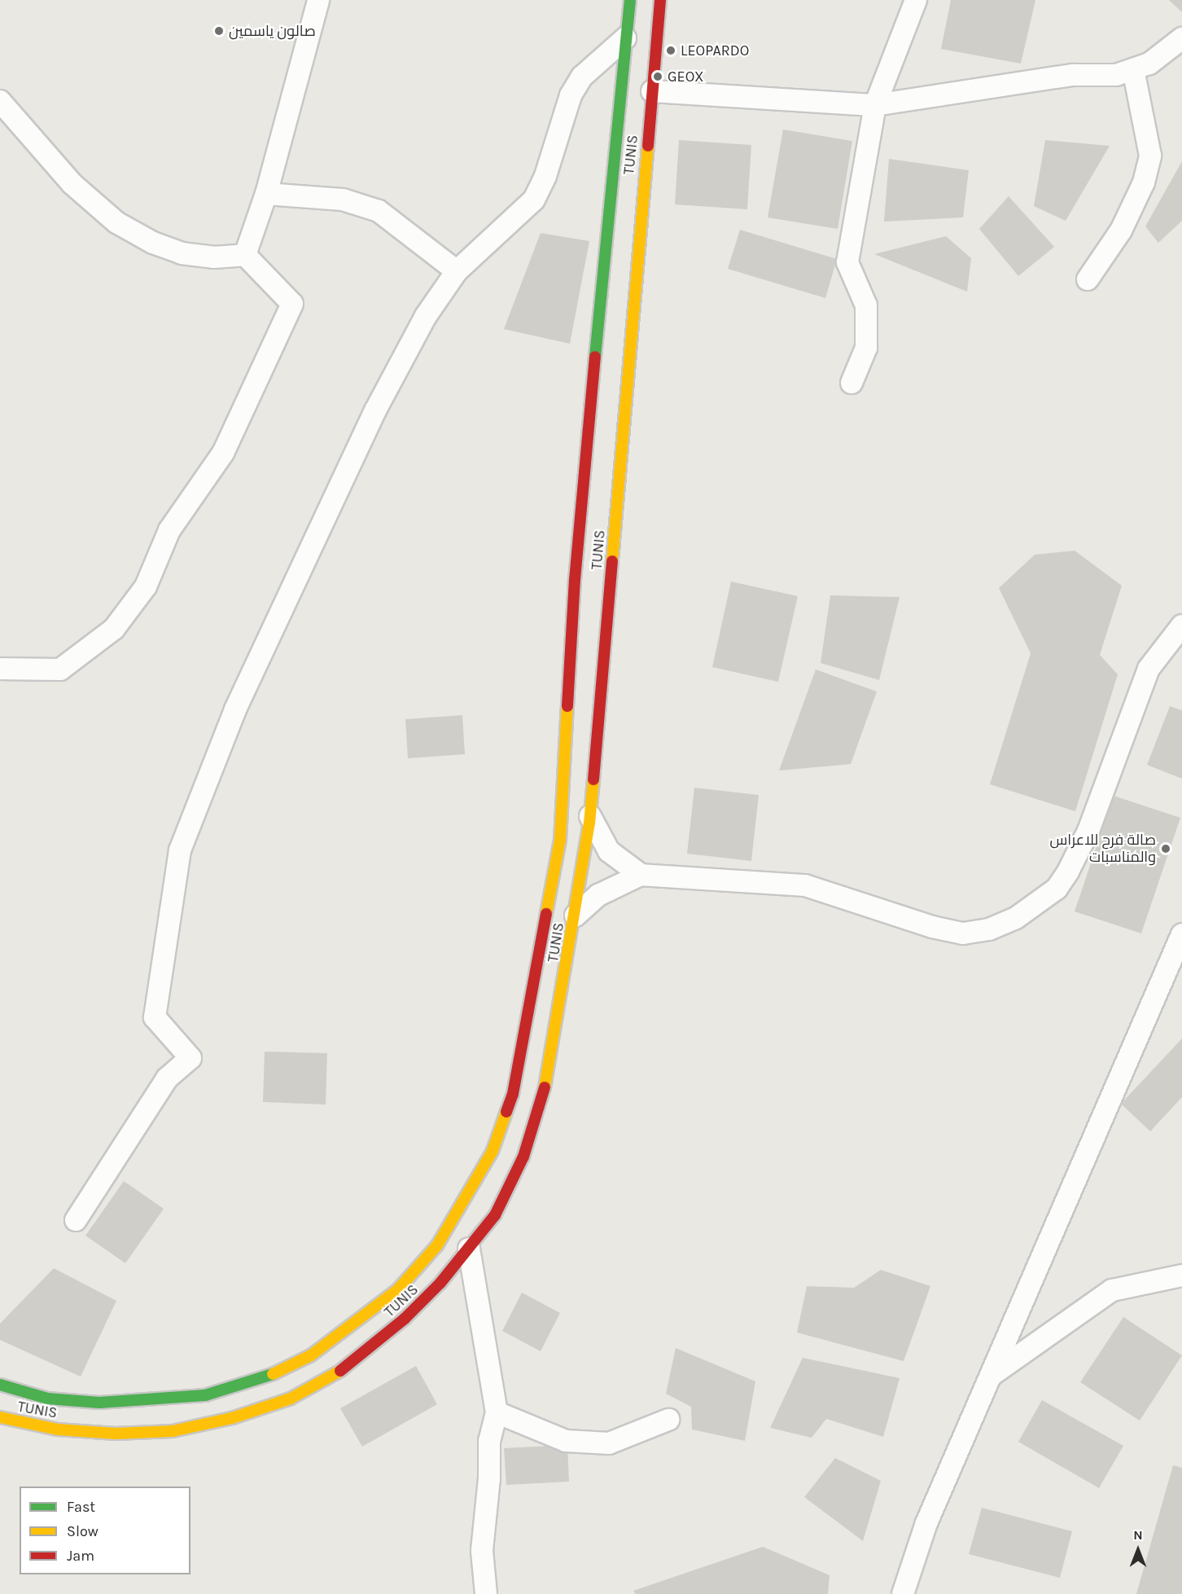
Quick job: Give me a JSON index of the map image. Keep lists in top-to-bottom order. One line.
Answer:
{"streets":{"main road":["TUNIS"]},"places":["صالون ياسمين","LEOPARDO","GEOX","صالة فرح للاعراس والمناسبات"],"legend":["Fast","Slow","Jam"],"north":"top"}
